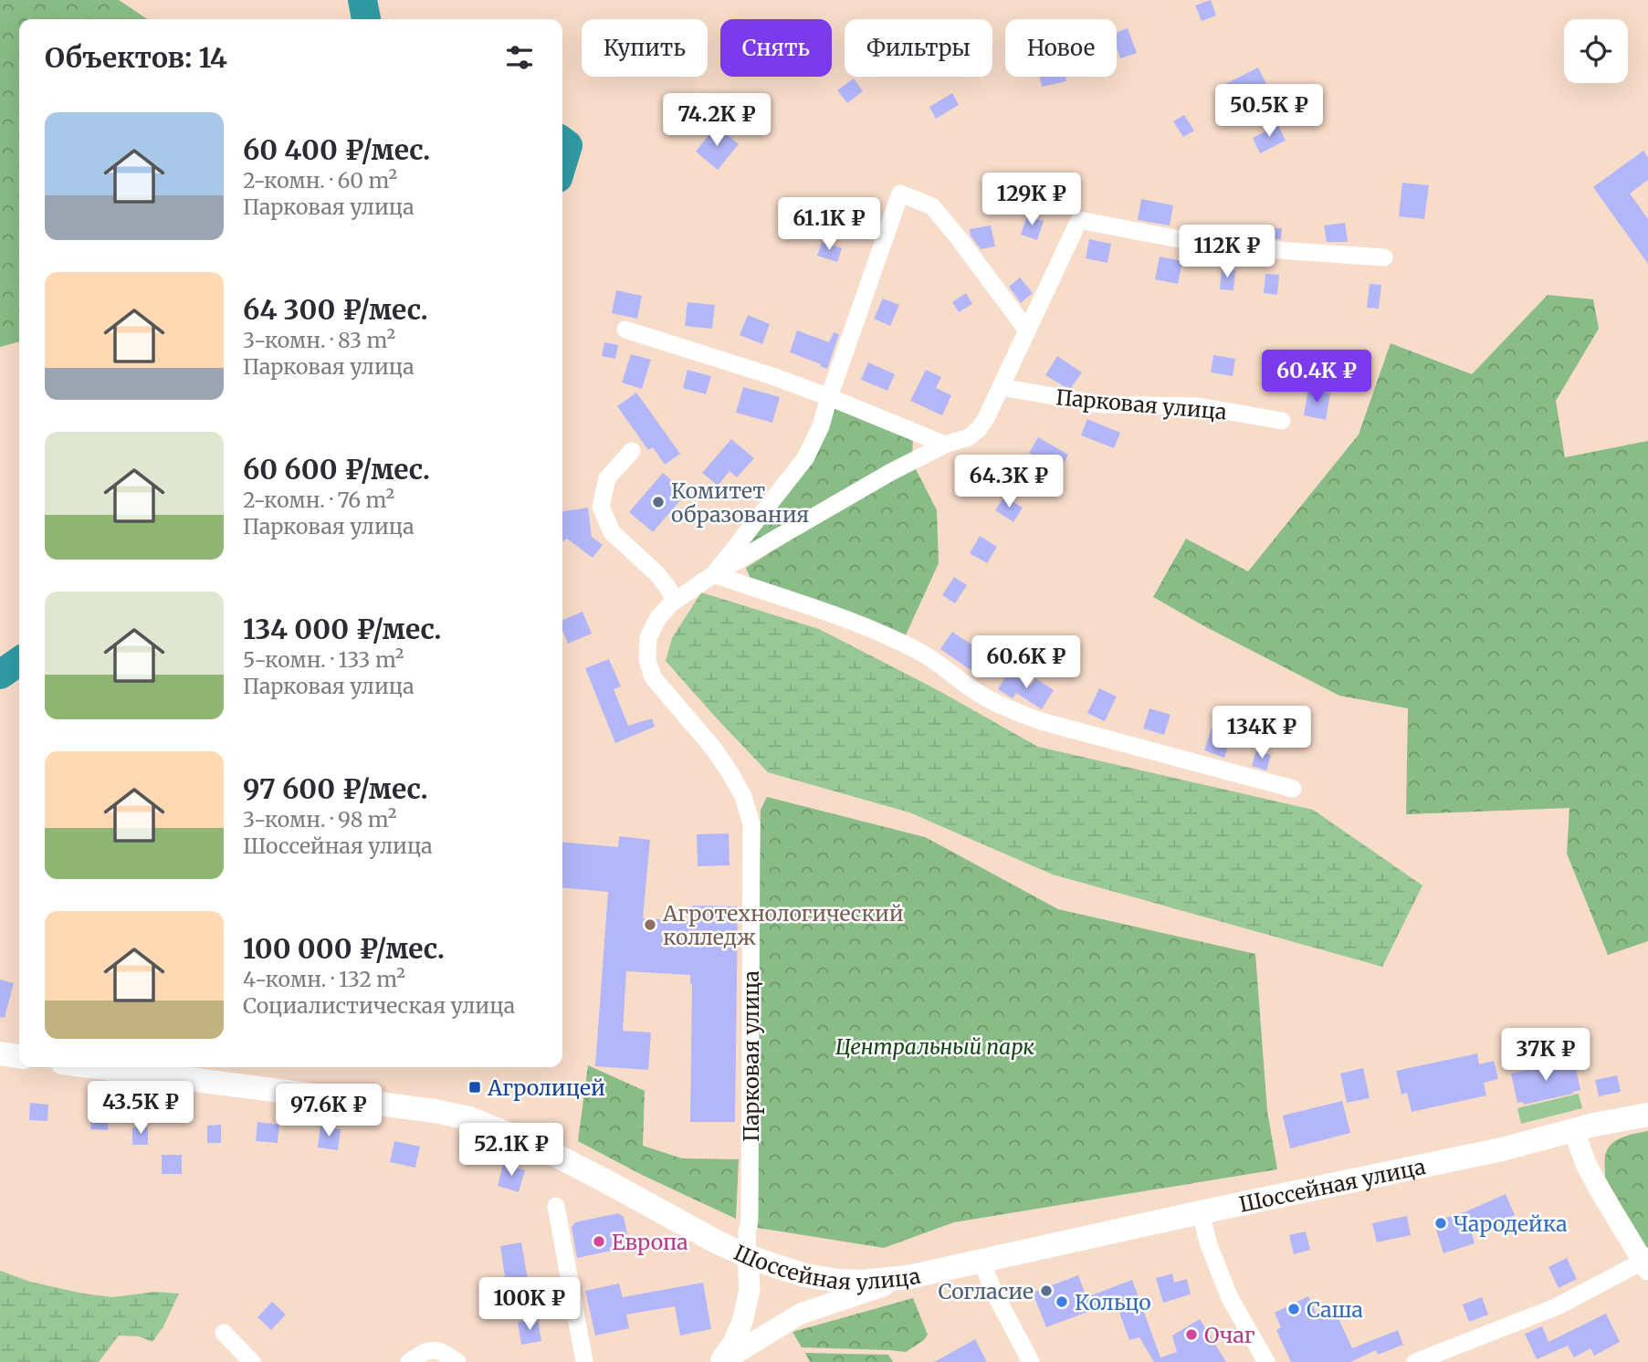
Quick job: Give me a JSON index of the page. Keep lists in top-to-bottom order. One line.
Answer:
{"streets":{"main road":["Шоссейная улица"],"street":["Парковая улица"]},"crossings":[["Парковая улица","Шоссейная улица"]],"parks":["Центральный парк"],"places":{"other":["Комитет образования","Агротехнологический колледж","Чародейка","Европа","Согласие","Кольцо","Саша","Очаг"],"transit":["Агролицей"]},"page":{"chip":["Купить","Снять","Фильтры","Новое"],"heading":"Объектов: 14","price":["50.5K ₽","74.2K ₽","129K ₽","61.1K ₽","112K ₽","60.4K ₽","64.3K ₽","60.6K ₽","134K ₽","37K ₽","43.5K ₽","97.6K ₽","52.1K ₽","100K ₽"],"list":[{"name":"60 400 ₽/мес.","note":"2-комн. · 60 m² · Парковая улица"},{"name":"64 300 ₽/мес.","note":"3-комн. · 83 m² · Парковая улица"},{"name":"60 600 ₽/мес.","note":"2-комн. · 76 m² · Парковая улица"},{"name":"134 000 ₽/мес.","note":"5-комн. · 133 m² · Парковая улица"},{"name":"97 600 ₽/мес.","note":"3-комн. · 98 m² · Шоссейная улица"},{"name":"100 000 ₽/мес.","note":"4-комн. · 132 m² · Социалистическая улица"}]}}
